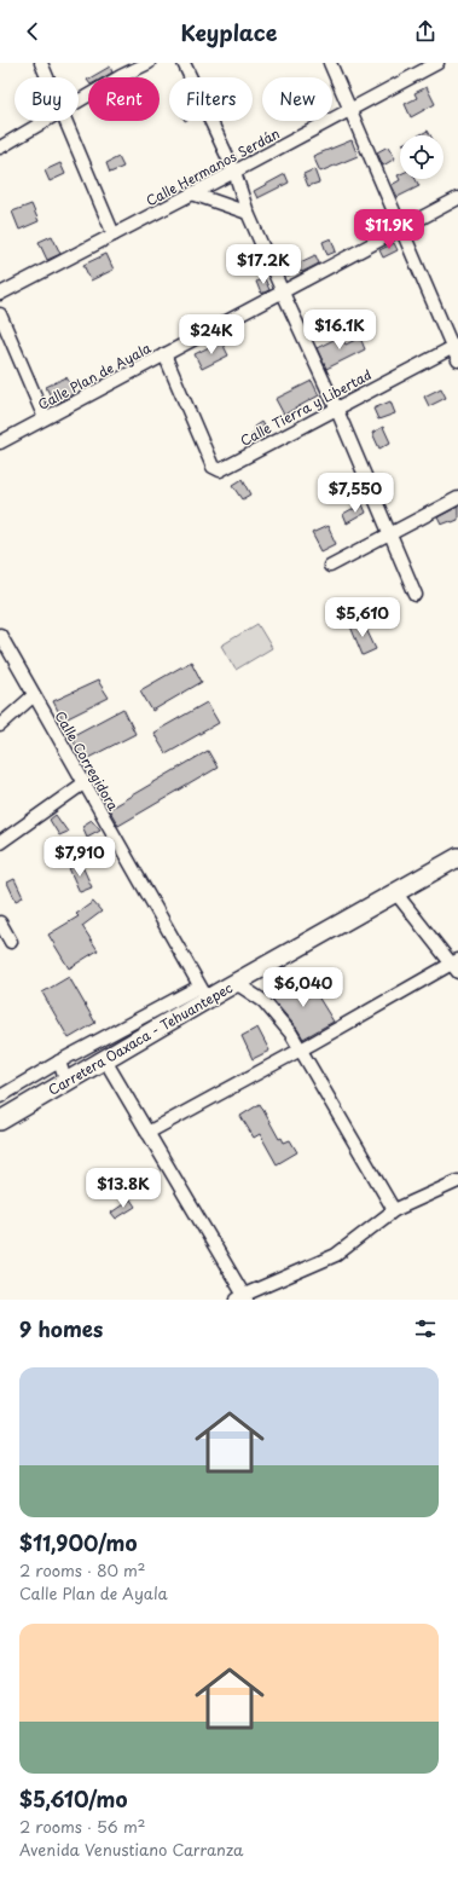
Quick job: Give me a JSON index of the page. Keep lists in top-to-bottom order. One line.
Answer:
{"streets":{"main road":["Carretera Oaxaca - Tehuantepec"],"street":["Calle Hermanos Serdán","Calle Plan de Ayala","Calle Tierra y Libertad","Calle Corregidora"]},"crossings":[["Calle Plan de Ayala","Calle Tierra y Libertad"],["Calle Corregidora","Carretera Oaxaca - Tehuantepec"]],"page":{"header":"Keyplace","chip":["Buy","Rent","Filters","New"],"price":["$11.9K","$17.2K","$16.1K","$24K","$7,550","$5,610","$7,910","$6,040","$13.8K"],"heading":"9 homes","list":[{"name":"$11,900/mo","note":"2 rooms · 80 m² · Calle Plan de Ayala"},{"name":"$5,610/mo","note":"2 rooms · 56 m² · Avenida Venustiano Carranza"}]}}
